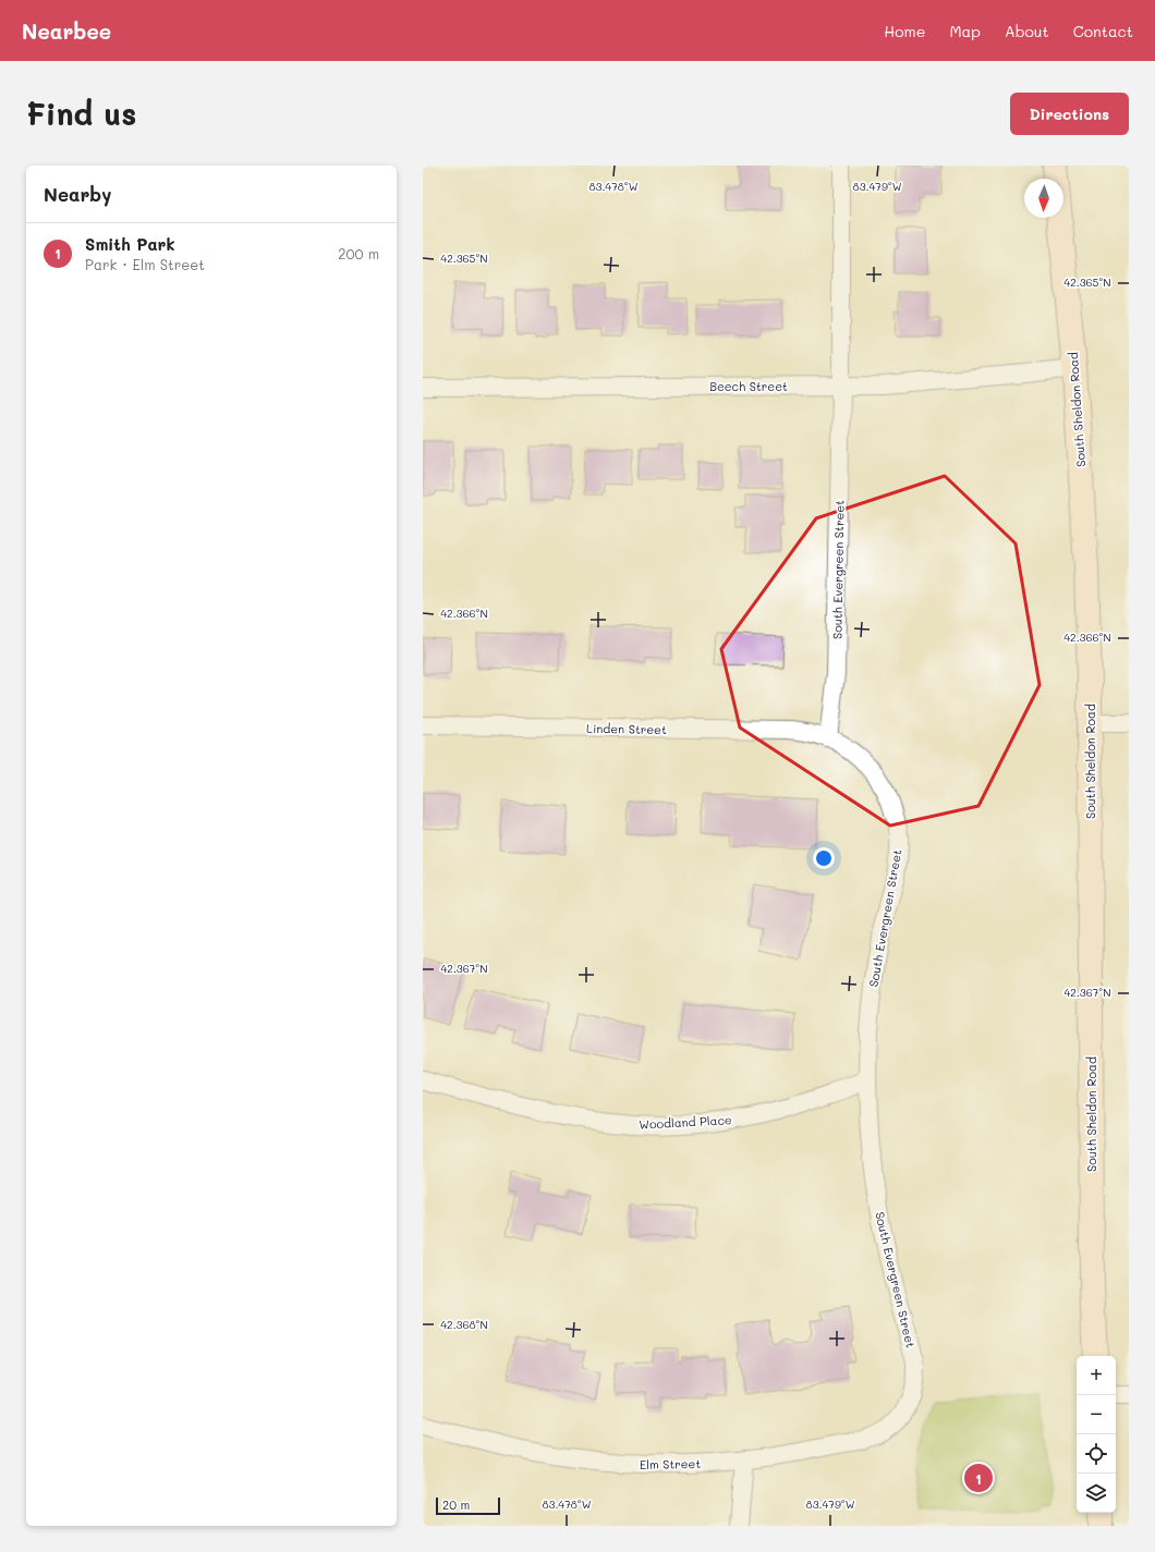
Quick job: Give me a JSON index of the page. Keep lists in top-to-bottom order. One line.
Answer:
{"streets":{"main road":["South Sheldon Road"],"street":["Beech Street","South Evergreen Street","Linden Street","Woodland Place","Elm Street"]},"crossings":[["Beech Street","South Sheldon Road"],["Beech Street","South Evergreen Street"],["South Evergreen Street","Linden Street"],["South Evergreen Street","Woodland Place"],["South Evergreen Street","Elm Street"]],"scale_bar":"20 m","north":"bottom","page":{"header":"Nearbee","nav":["Home","Map","About","Contact"],"buttons":"Directions","title":"Find us","heading":"Nearby","list":[{"mark":"1","name":"Smith Park","note":"Park · Elm Street","value":"200 m"}],"map_buttons":["+","−"],"pins":"1","scale":"20 m"},"coordinates":["83.478°W","83.479°W","42.365°N","42.366°N","42.367°N","42.368°N"]}
